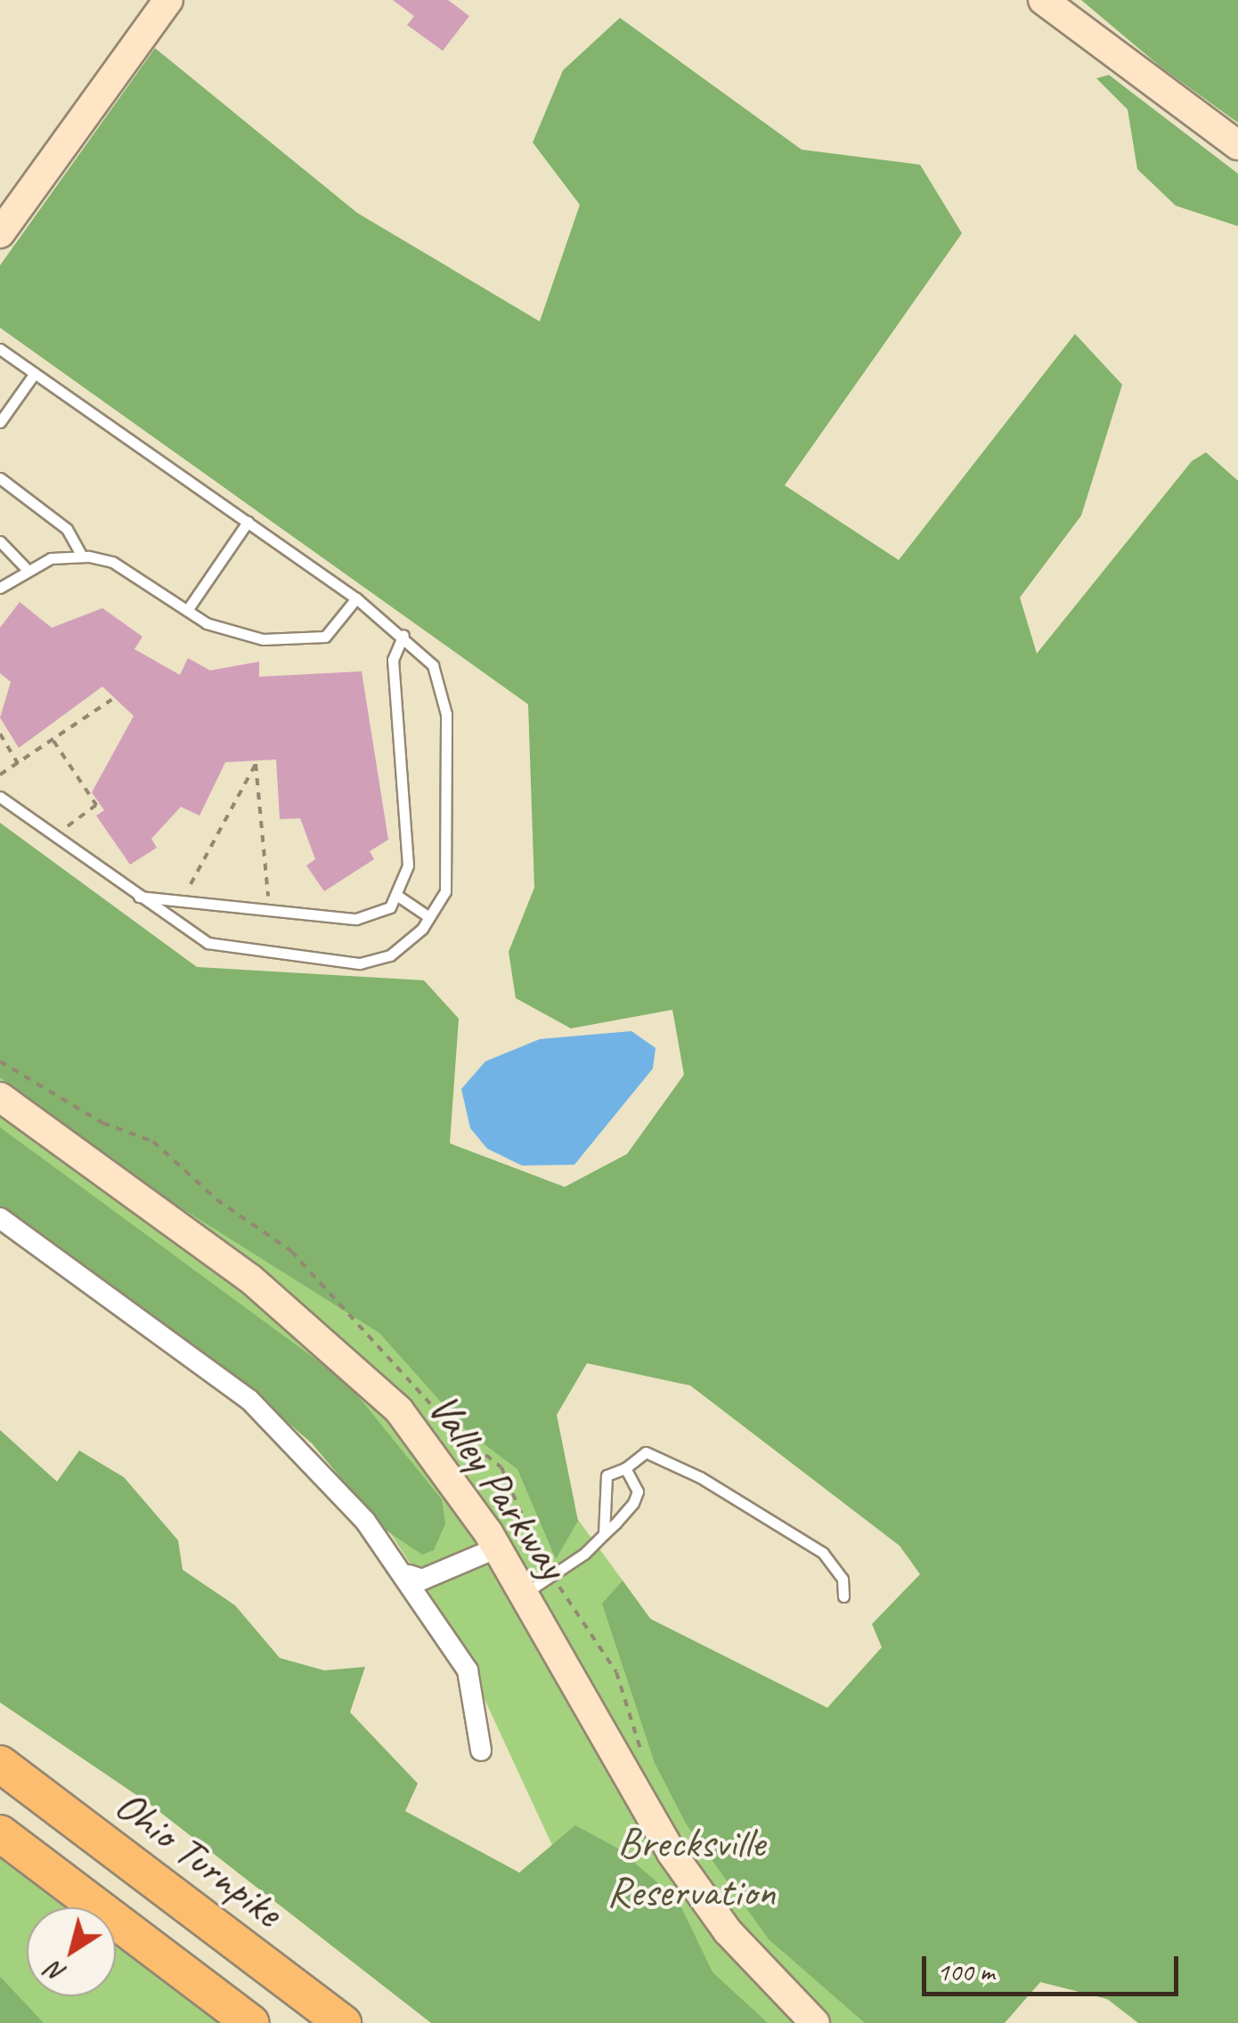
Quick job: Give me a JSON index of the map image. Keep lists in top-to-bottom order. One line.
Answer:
{"streets":{"highway":["Ohio Turnpike"],"street":["Valley Parkway"]},"parks":["Brecksville Reservation"],"scale_bar":"100 m","north":"bottom left"}
